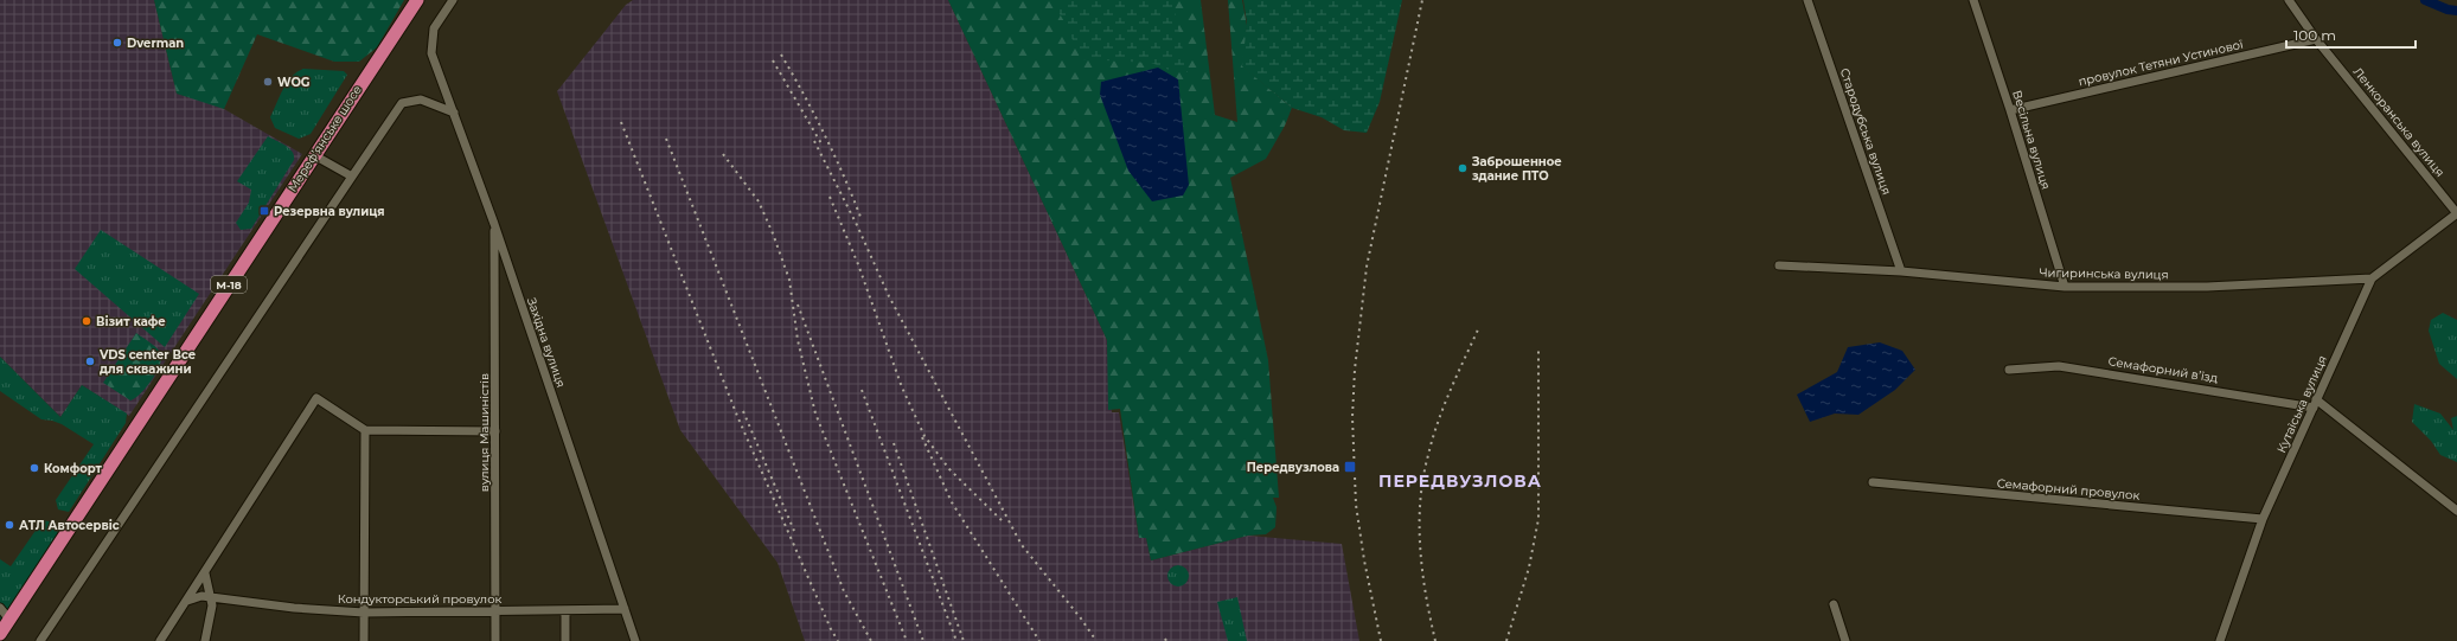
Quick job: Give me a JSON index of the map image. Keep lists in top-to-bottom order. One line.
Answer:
{"streets":{"highway":["Мереф’янське шосе","М-18"],"street":["провулок Тетяни Устинової","Ленкоранська вулиця","Стародубська вулиця","Весільна вулиця","Чигиринська вулиця","Західна вулиця","Семафорний в’їзд","Кутаїська вулиця","вулиця Машиністів","Семафорний провулок","Кондукторський провулок"]},"crossings":[["провулок Тетяни Устинової","Ленкоранська вулиця"],["провулок Тетяни Устинової","Весільна вулиця"],["Ленкоранська вулиця","Кутаїська вулиця"],["Стародубська вулиця","Чигиринська вулиця"],["Весільна вулиця","Чигиринська вулиця"],["Чигиринська вулиця","Кутаїська вулиця"],["Західна вулиця","вулиця Машиністів"],["Західна вулиця","Кондукторський провулок"],["Семафорний в’їзд","Кутаїська вулиця"],["Кутаїська вулиця","Семафорний провулок"],["вулиця Машиністів","Кондукторський провулок"]],"districts":["ПЕРЕДВУЗЛОВА"],"places":{"other":["Dverman","WOG","Заброшенное здание ПТО","Візит кафе","VDS center Все для скважини","Комфорт","АТЛ Автосервіс"],"transit":["Резервна вулиця","Передвузлова"]},"scale_bar":"100 m"}
